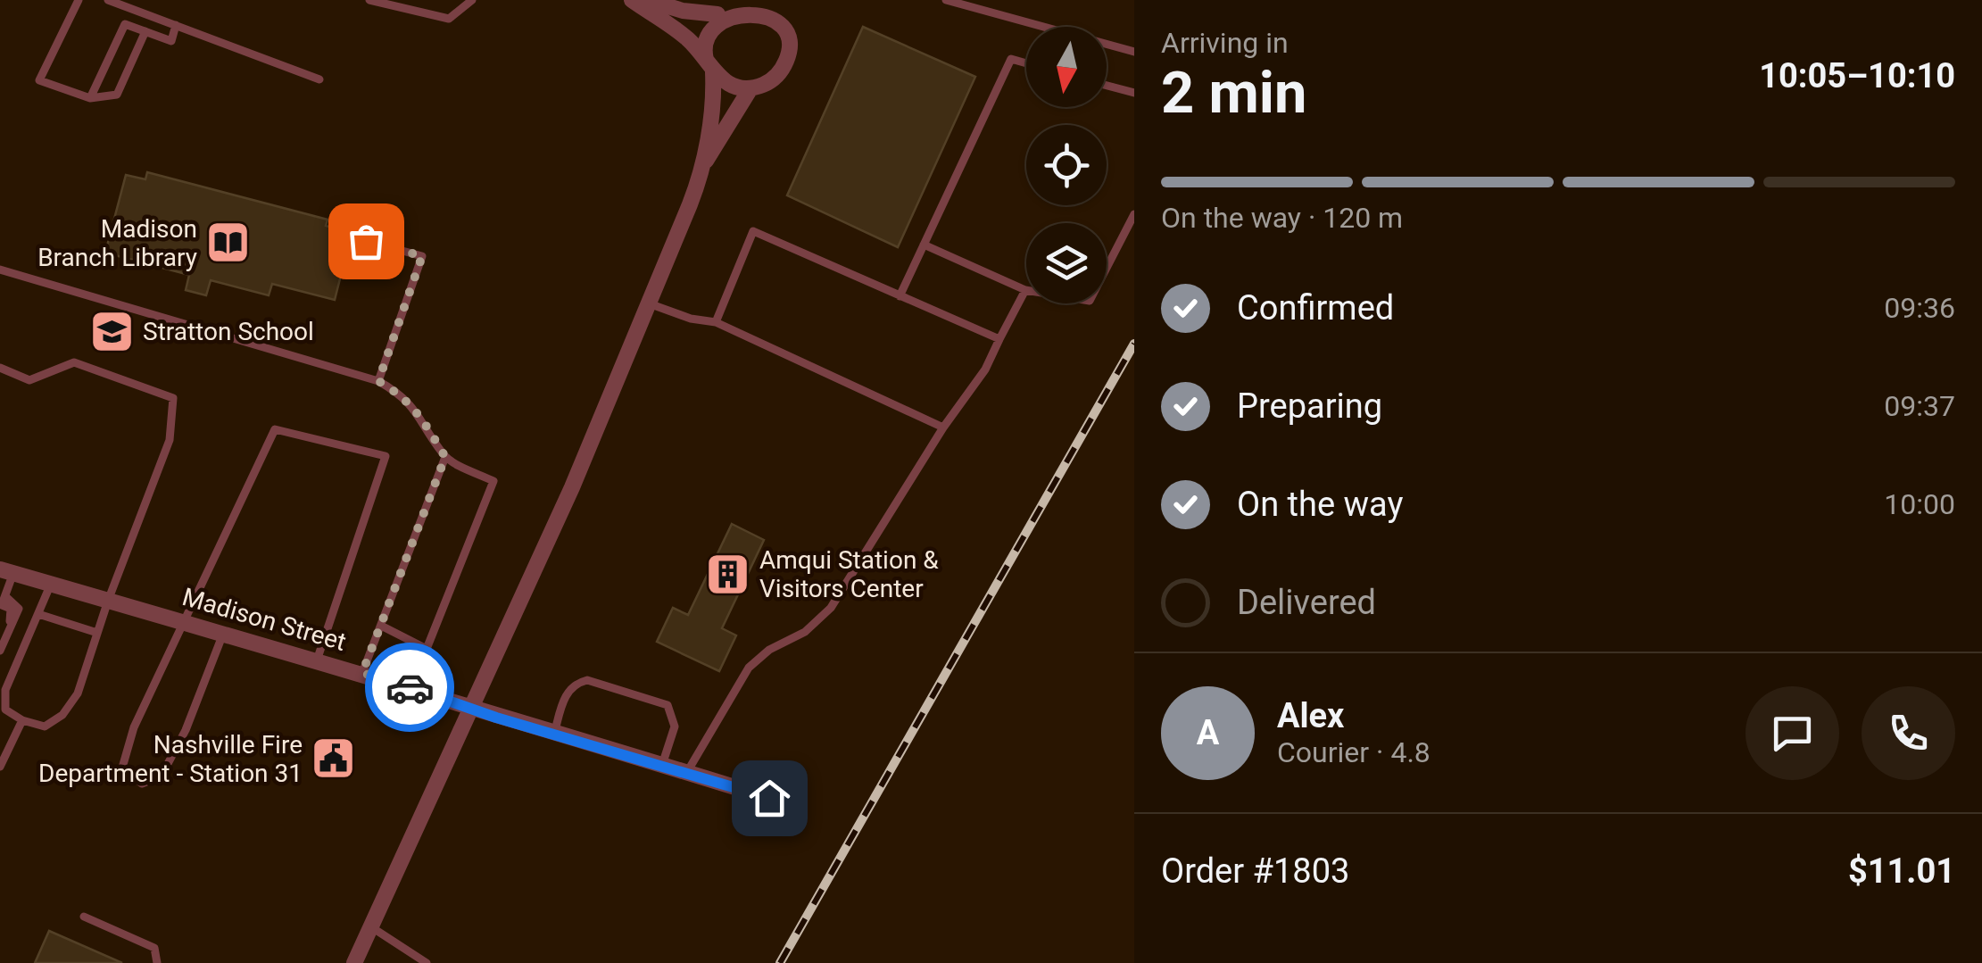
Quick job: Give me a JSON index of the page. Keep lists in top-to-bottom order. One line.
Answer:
{"streets":{"street":["Madison Street"]},"places":{"library":["Madison Branch Library"],"school or university":["Stratton School"],"building":["Amqui Station & Visitors Center"],"public building":["Nashville Fire Department - Station 31"]},"north":"bottom","page":{"heading":["2 min","Arriving in","10:05–10:10"],"panel":["Alex","Courier · 4.8","Order #1803","$11.01"],"bar":"On the way · 120 m","list":[["Confirmed","09:36"],["Preparing","09:37"],["On the way","10:00"],"Delivered"],"round":"A"}}
